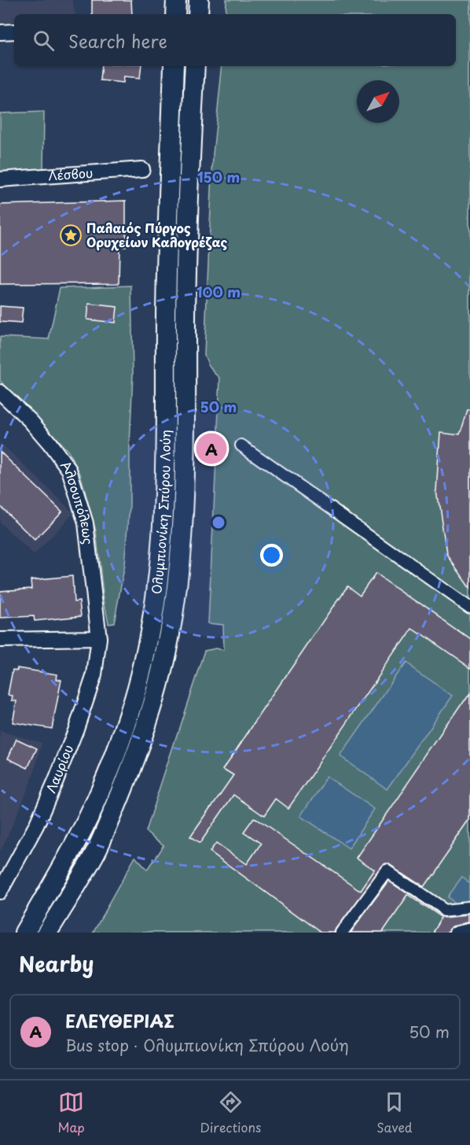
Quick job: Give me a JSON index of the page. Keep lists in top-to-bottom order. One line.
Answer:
{"streets":{"main road":["Ολυμπιονίκη Σπύρου Λούη"],"street":["Λέσβου","Αλσουπόλεως","Λαυρίου"]},"crossings":[["Αλσουπόλεως","Λαυρίου"]],"places":{"place":["Παλαιός Πύργος Ορυχείων Καλογρέζας"]},"north":"top right","page":{"search":"Search here","pins":"A","heading":"Nearby","list":[{"mark":"A","name":"ΕΛΕΥΘΕΡΙΑΣ","note":"Bus stop · Ολυμπιονίκη Σπύρου Λούη","value":"50 m"}],"nav":["Map","Directions","Saved"]},"rings":["150 m","100 m","50 m"]}
